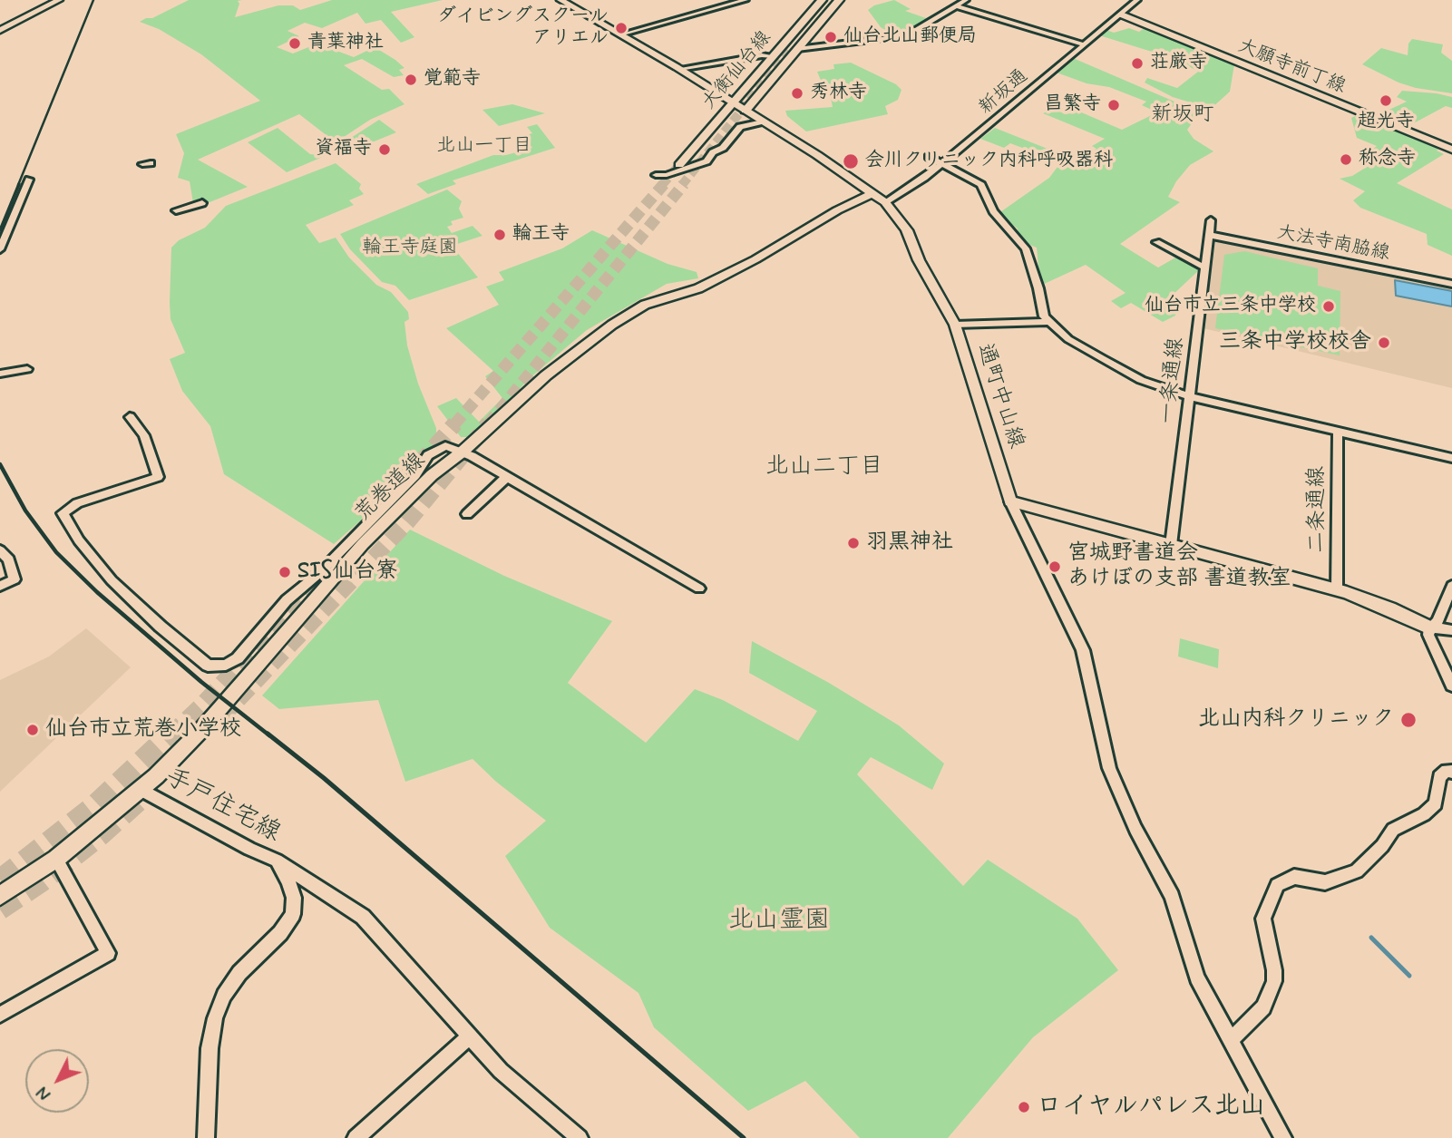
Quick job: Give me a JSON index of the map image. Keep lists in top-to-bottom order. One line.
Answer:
{"streets":{"main road":["大衡仙台線"],"street":["大願寺前丁線","新坂通","大法寺南脇線","一条通線","通町中山線","荒巻道線","二条通線","手戸住宅線"]},"crossings":[["大願寺前丁線","新坂通"],["大衡仙台線","通町中山線"],["新坂通","通町中山線"],["大法寺南脇線","一条通線"],["通町中山線","荒巻道線"],["荒巻道線","手戸住宅線"]],"districts":["新坂町","北山一丁目","北山二丁目"],"parks":["輪王寺庭園","北山霊園"],"places":["ダイビングスクール アリエル","仙台北山郵便局","青葉神社","荘厳寺","覚範寺","秀林寺","超光寺","昌繁寺","資福寺","称念寺","会川クリニック内科呼吸器科","輪王寺","仙台市立三条中学校","三条中学校校舎","羽黒神社","宮城野書道会 あけぼの支部 書道教室","SIS仙台寮","北山内科クリニック","仙台市立荒巻小学校","ロイヤルパレス北山"],"north":"bottom left"}
